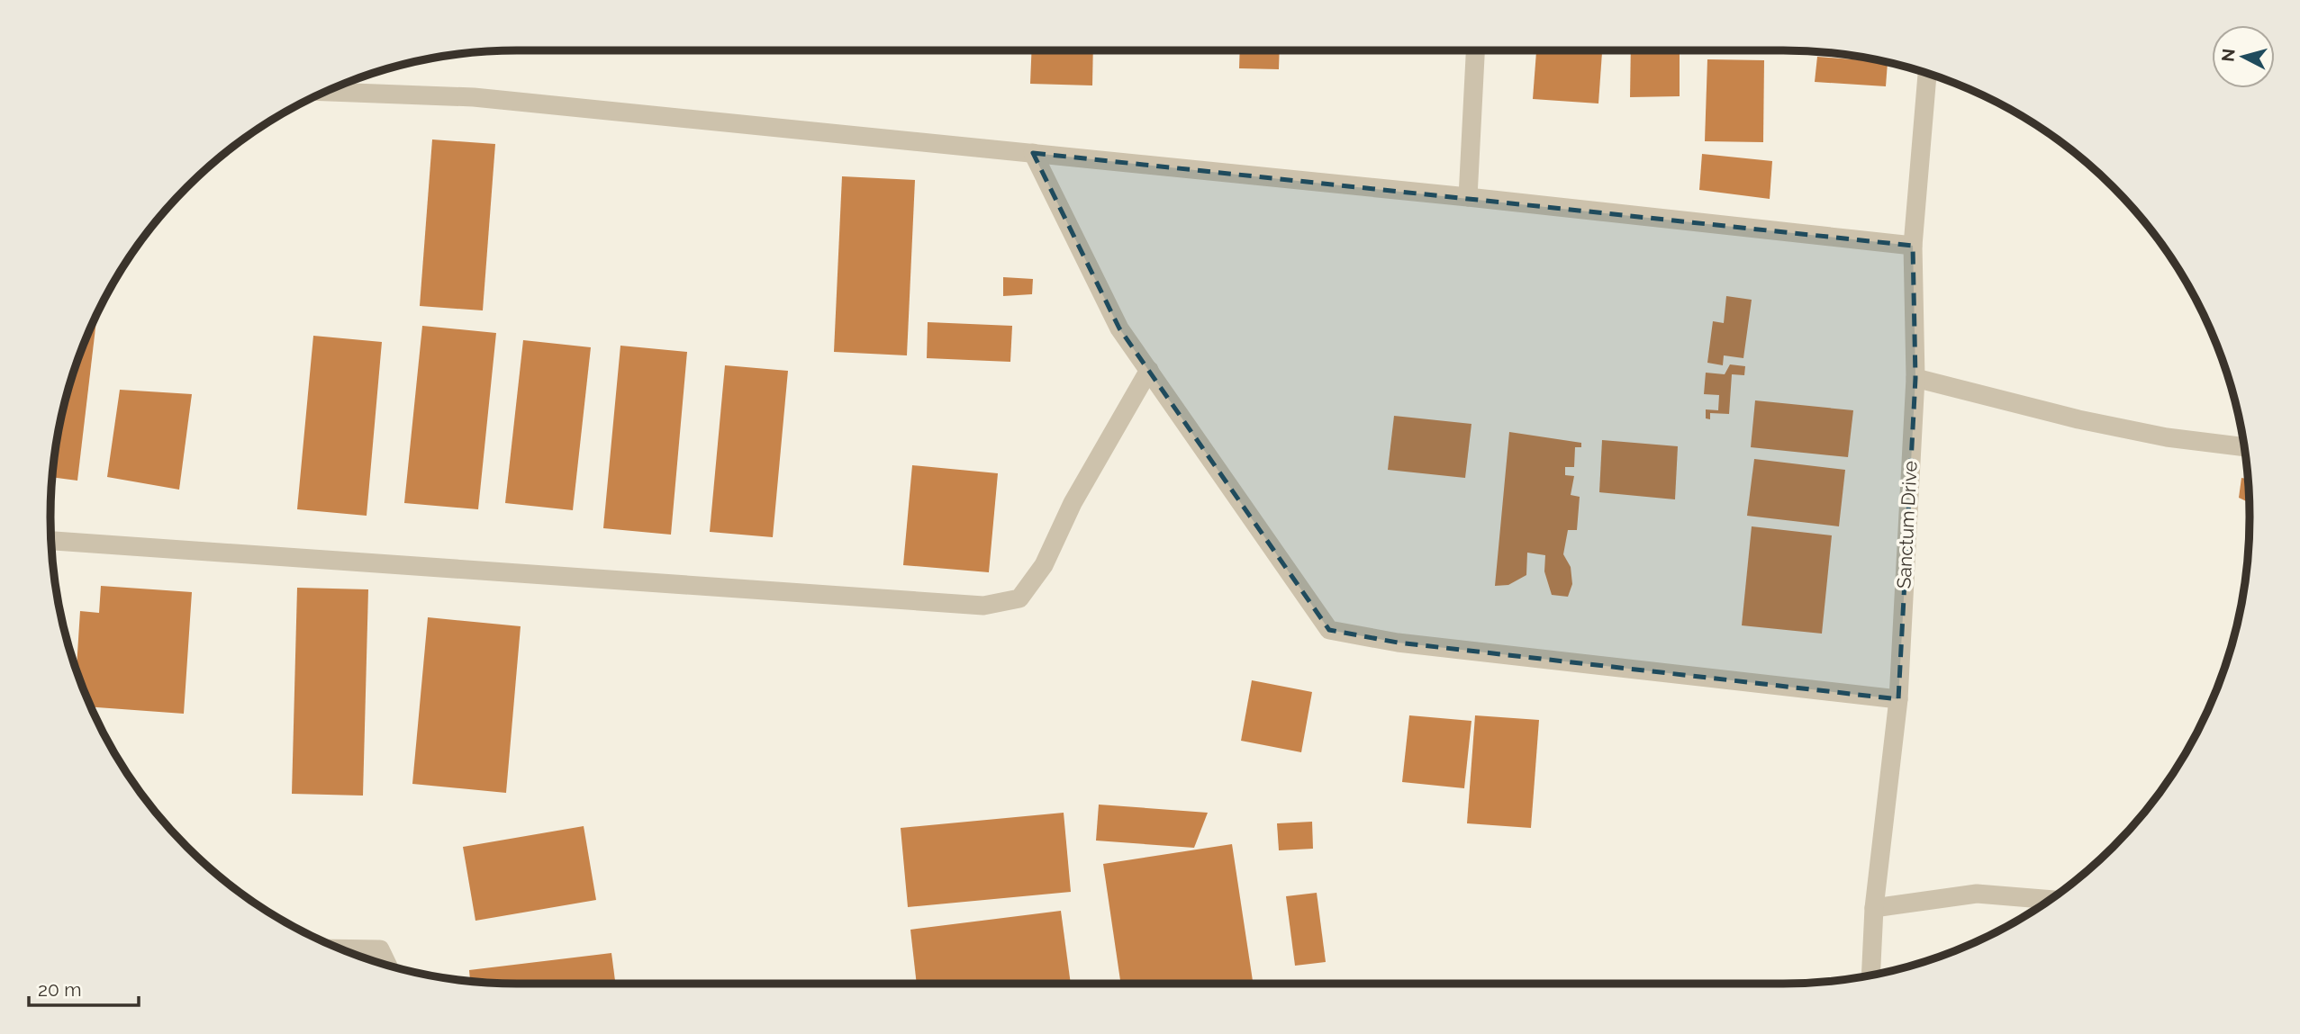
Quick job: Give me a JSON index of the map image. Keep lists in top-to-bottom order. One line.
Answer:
{"streets":{"street":["Sanctum Drive"]},"scale_bar":"20 m","north":"left"}
